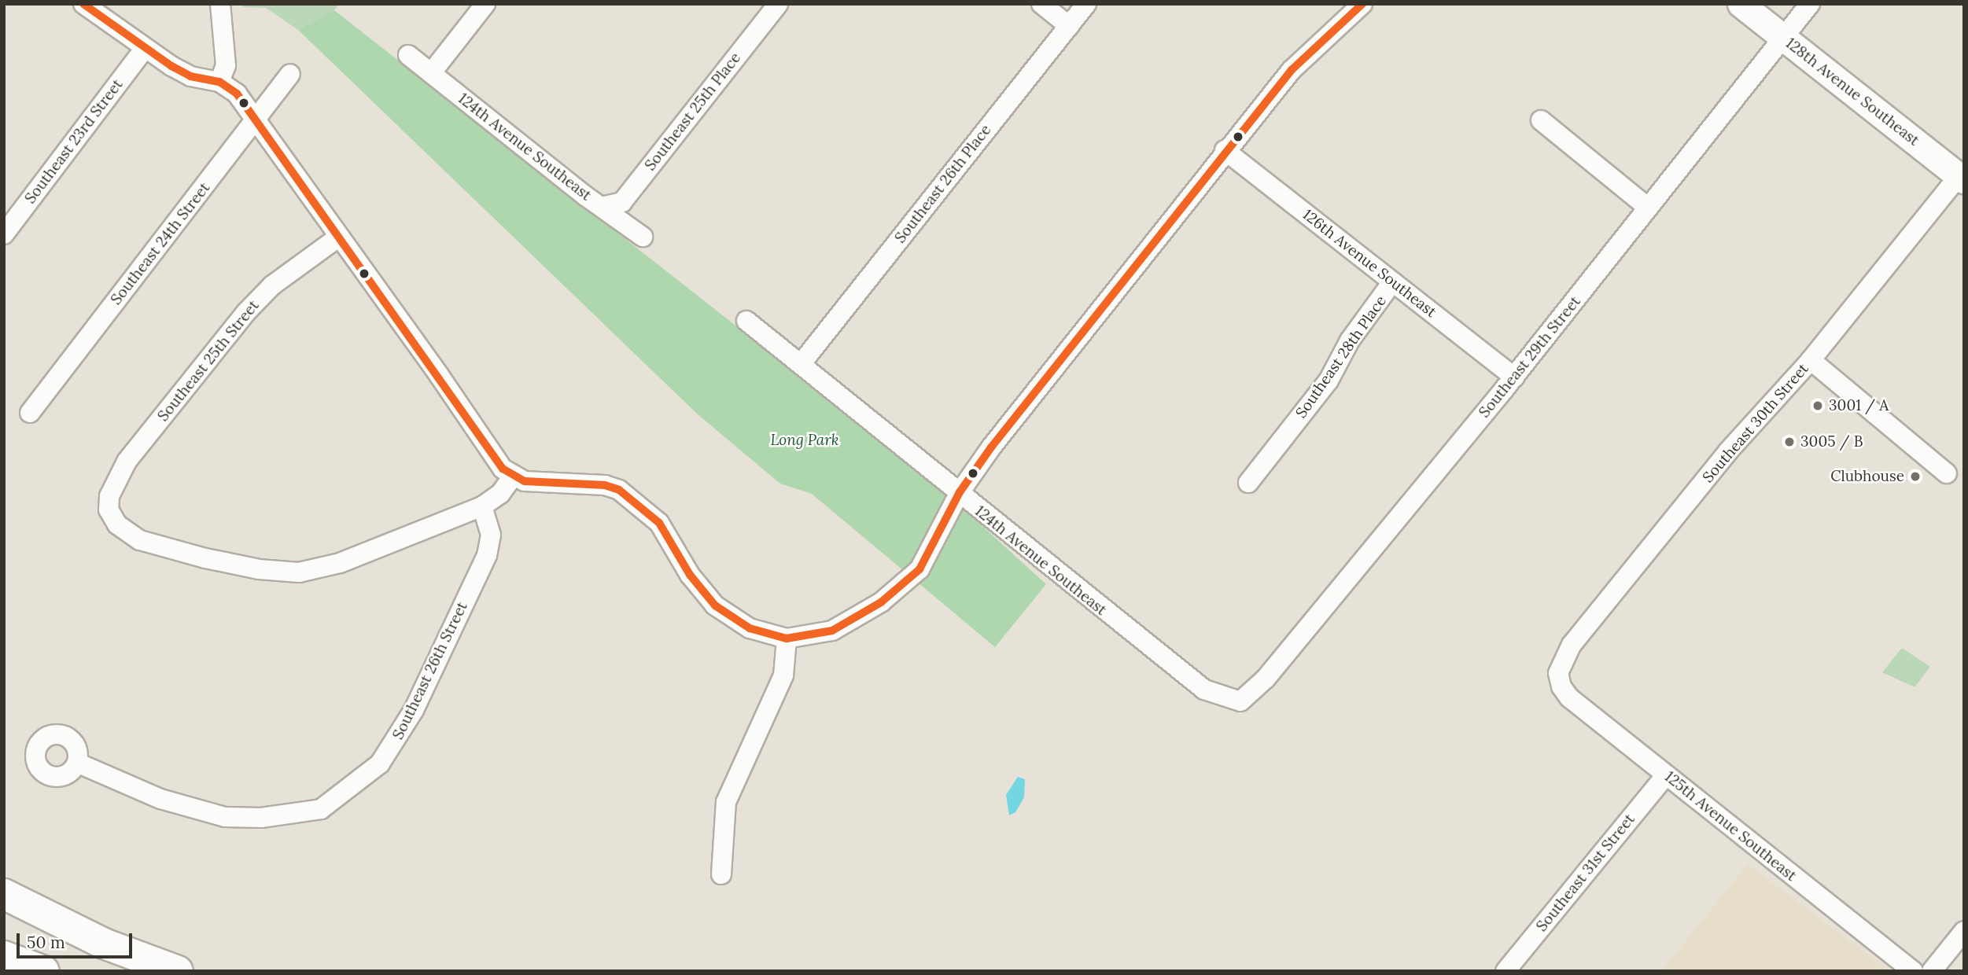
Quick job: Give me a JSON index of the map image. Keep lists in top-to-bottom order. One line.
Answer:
{"streets":{"street":["128th Avenue Southeast","Southeast 25th Place","Southeast 23rd Street","124th Avenue Southeast","Southeast 26th Place","Southeast 24th Street","126th Avenue Southeast","Southeast 28th Place","Southeast 29th Street","Southeast 25th Street","Southeast 30th Street","Southeast 26th Street","125th Avenue Southeast","Southeast 31st Street"]},"crossings":[["128th Avenue Southeast","Southeast 29th Street"],["128th Avenue Southeast","Southeast 30th Street"],["Southeast 25th Place","124th Avenue Southeast"],["124th Avenue Southeast","Southeast 26th Place"],["124th Avenue Southeast","Southeast 29th Street"],["126th Avenue Southeast","Southeast 28th Place"],["126th Avenue Southeast","Southeast 29th Street"],["Southeast 25th Street","Southeast 26th Street"],["Southeast 30th Street","125th Avenue Southeast"],["125th Avenue Southeast","Southeast 31st Street"]],"parks":["Long Park"],"places":["3001 / A","3005 / B","Clubhouse"],"scale_bar":"50 m"}
